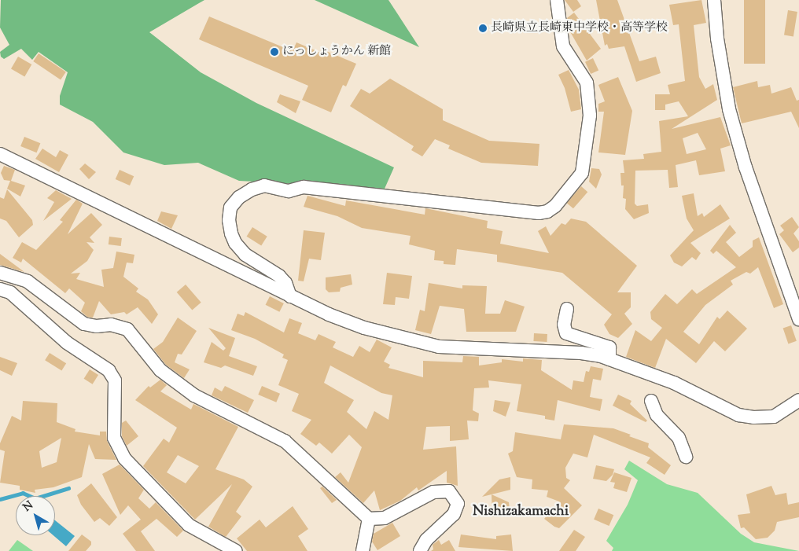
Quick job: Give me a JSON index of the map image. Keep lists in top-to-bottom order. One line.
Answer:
{"districts":["Nishizakamachi"],"places":["長崎県立長崎東中学校・高等学校","にっしょうかん 新館"],"north":"top left"}
